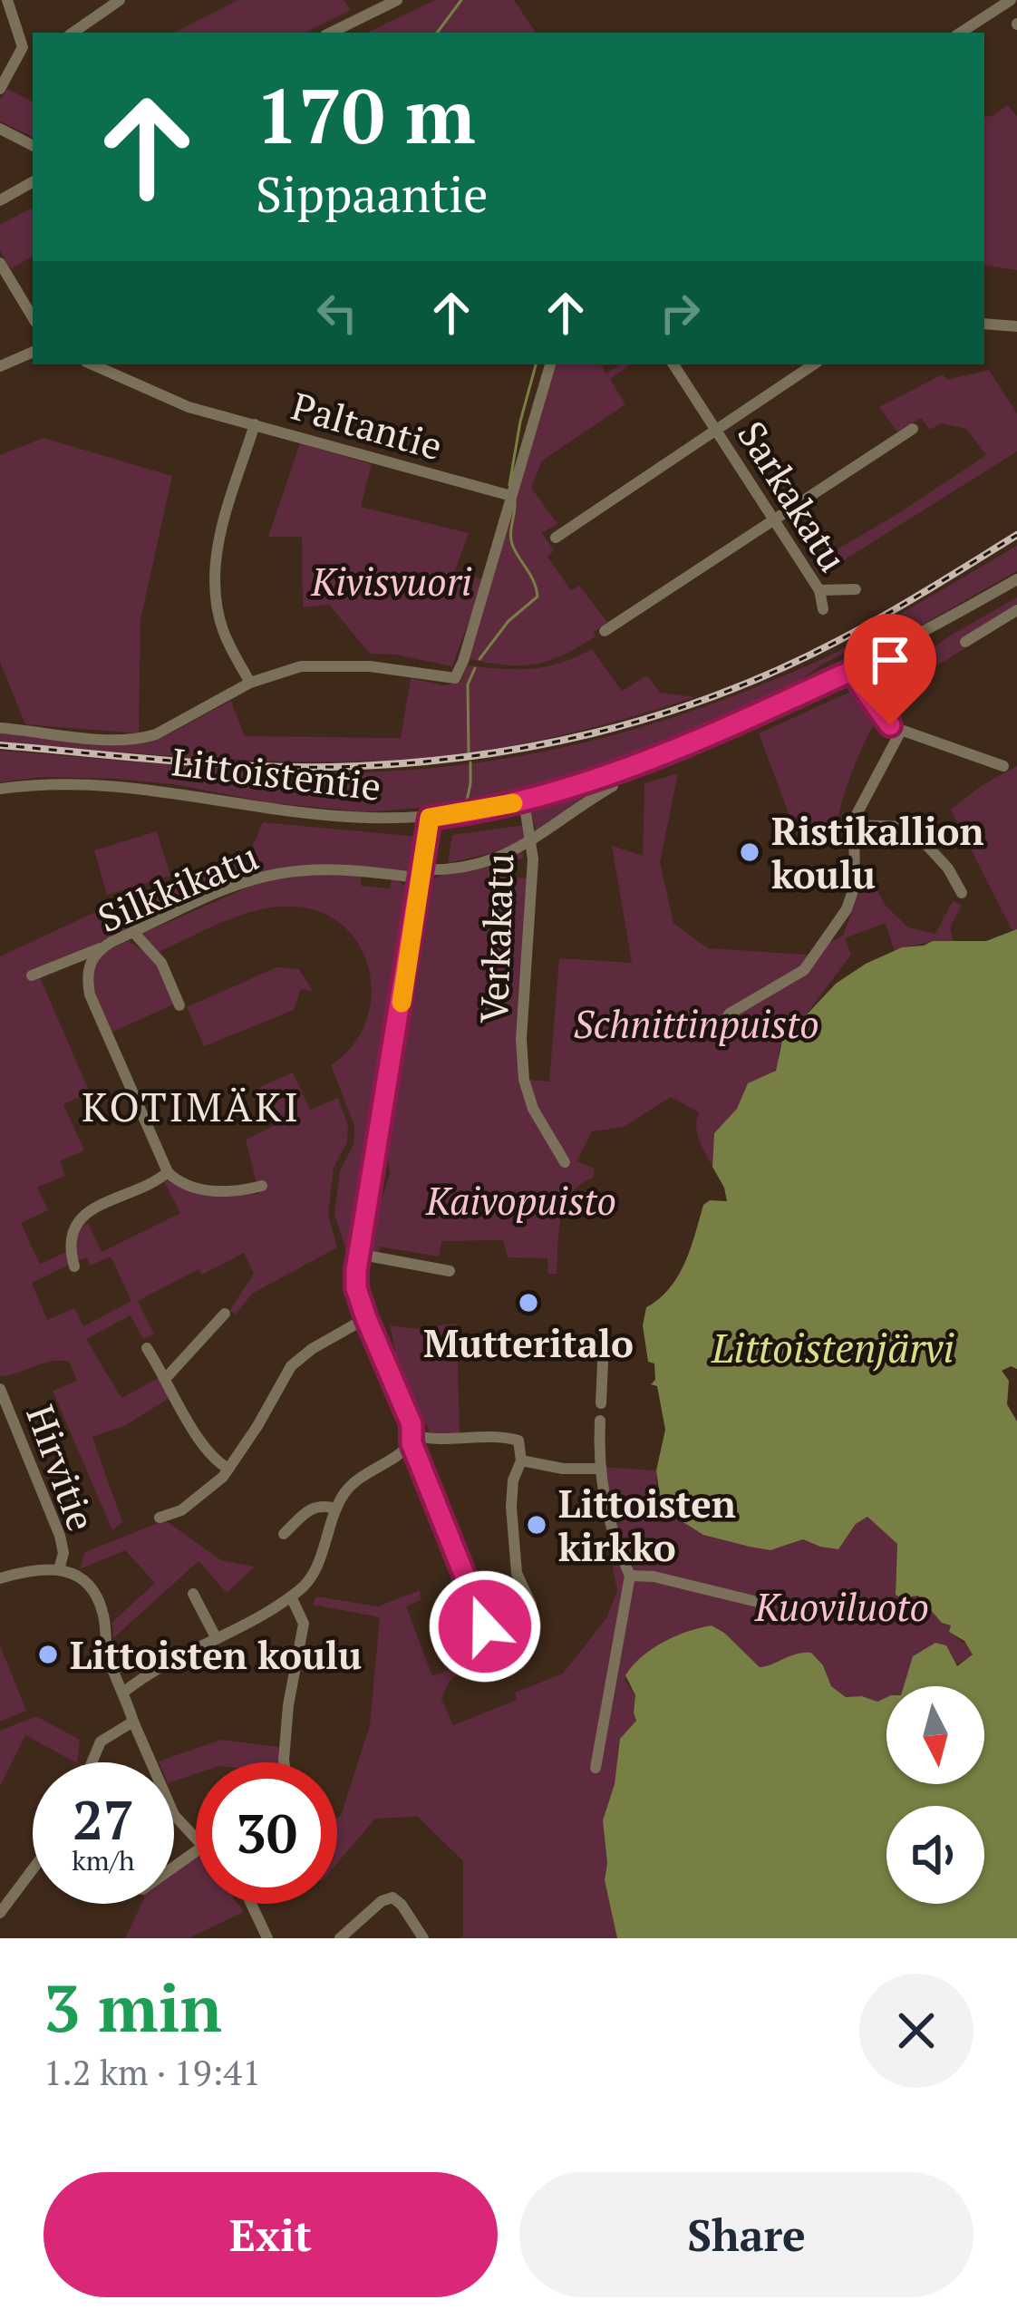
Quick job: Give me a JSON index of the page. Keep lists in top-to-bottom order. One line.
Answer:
{"streets":{"street":["Paltantie","Sarkakatu","Littoistentie","Silkkikatu","Verkakatu","Hirvitie"]},"crossings":[["Littoistentie","Verkakatu"],["Silkkikatu","Verkakatu"]],"districts":["KOTIMÄKI"],"water":["Littoistenjärvi"],"parks":["Kivisvuori","Schnittinpuisto","Kaivopuisto","Kuoviluoto"],"places":["Ristikallion koulu","Mutteritalo","Littoisten kirkko","Littoisten koulu"],"north":"bottom","page":{"turn":["170 m","Sippaantie"],"speed":"27 km/h","limit":"30","heading":["3 min","1.2 km · 19:41"],"buttons":["Exit","Share"]}}
